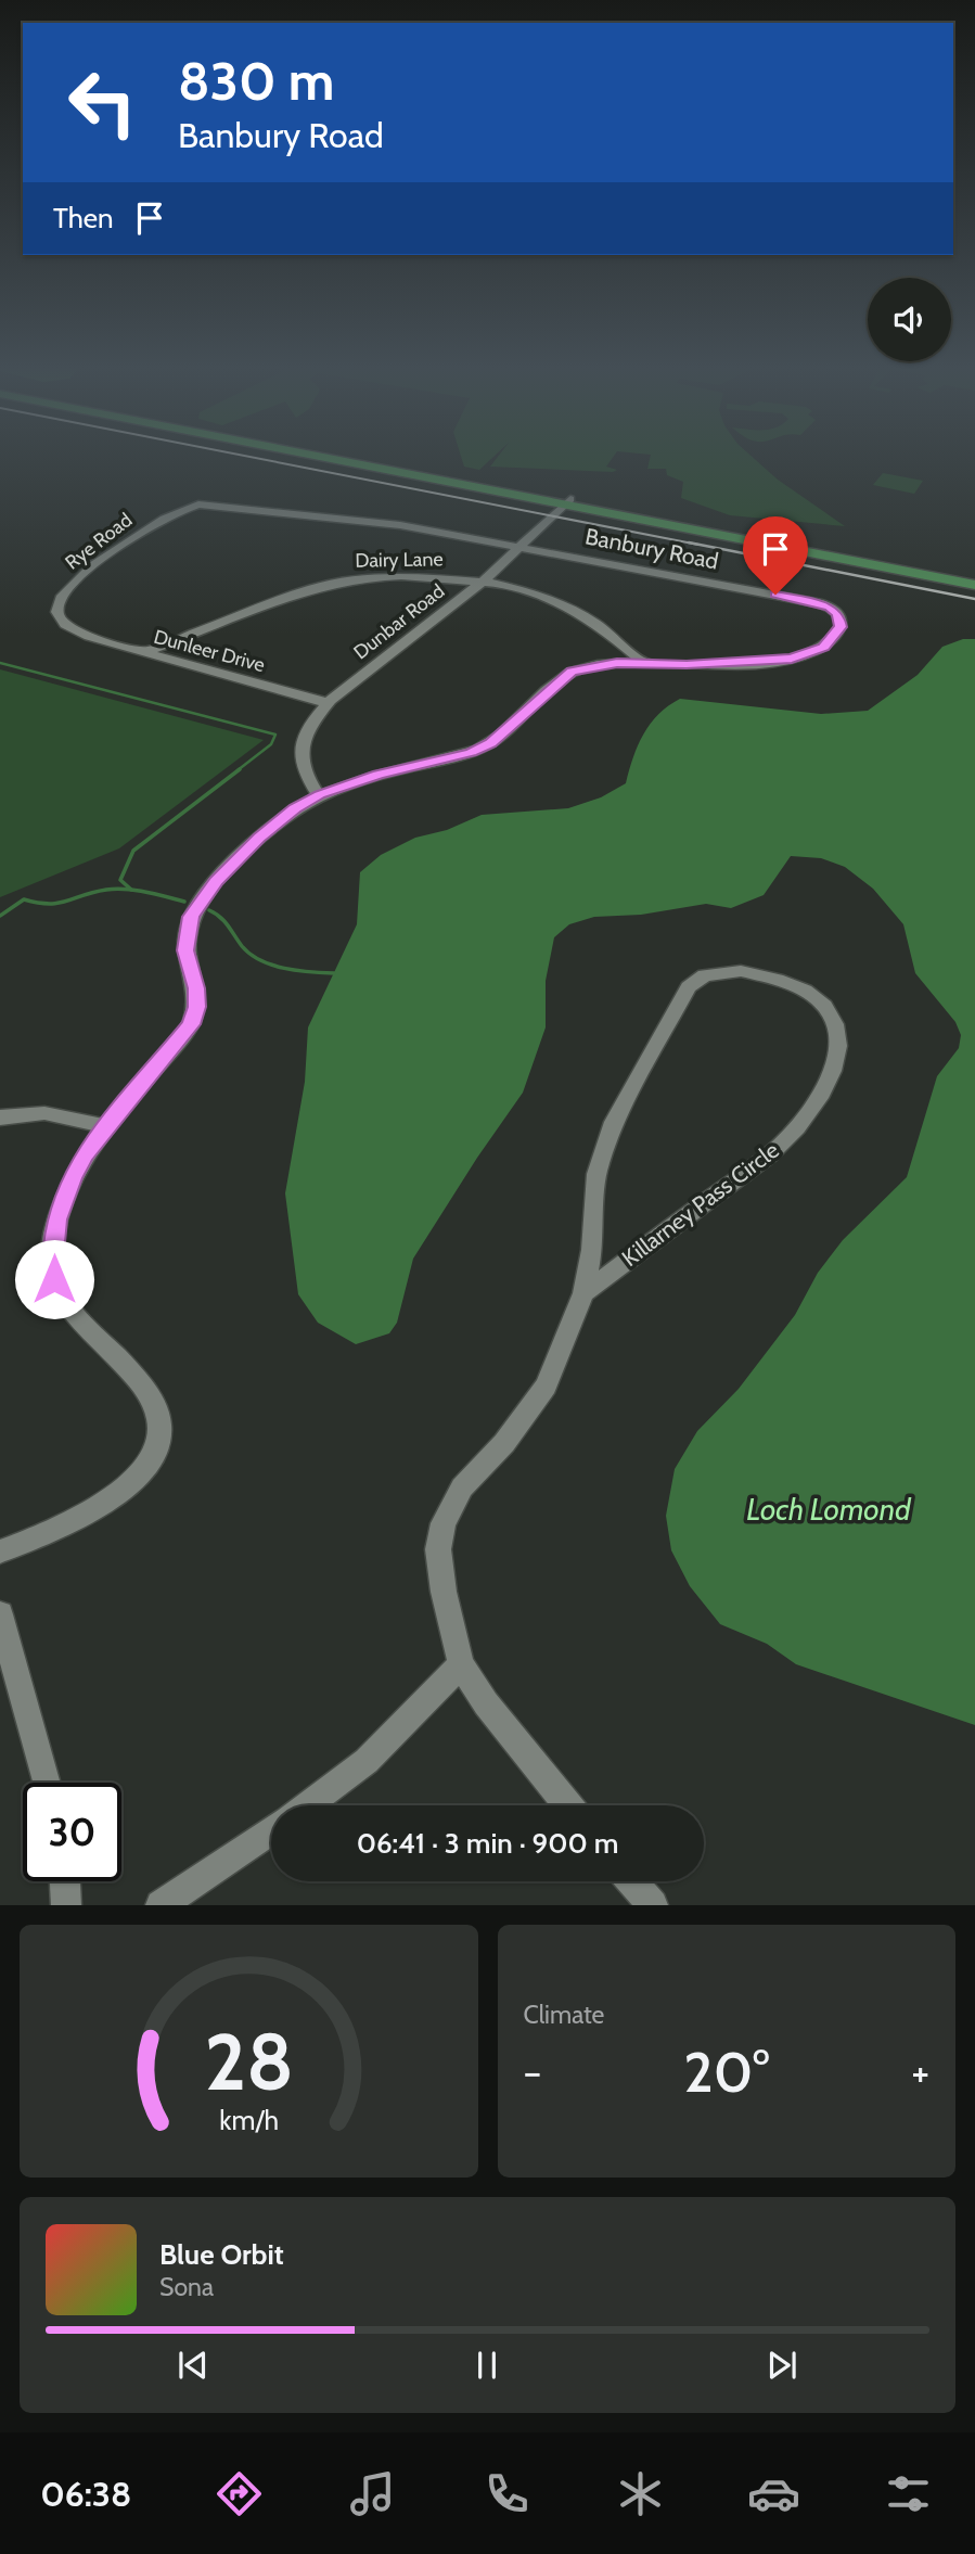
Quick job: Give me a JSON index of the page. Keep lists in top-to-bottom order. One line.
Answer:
{"streets":{"street":["Rye Road","Banbury Road","Dairy Lane","Dunbar Road","Dunleer Drive","Killarney Pass Circle"]},"crossings":[["Rye Road","Banbury Road"],["Rye Road","Dunleer Drive"],["Banbury Road","Dairy Lane"],["Banbury Road","Dunbar Road"],["Dairy Lane","Dunbar Road"],["Dairy Lane","Dunleer Drive"],["Dunbar Road","Dunleer Drive"]],"water":["Loch Lomond"],"page":{"turn":["830 m","Banbury Road"],"then":"Then","limit":"30","trip":"06:41 · 3 min · 900 m","tile":"Climate","heat":["−","20°","+"],"song":["Blue Orbit","Sona"],"tabs":"06:38","gauge":["28","km/h"]}}
